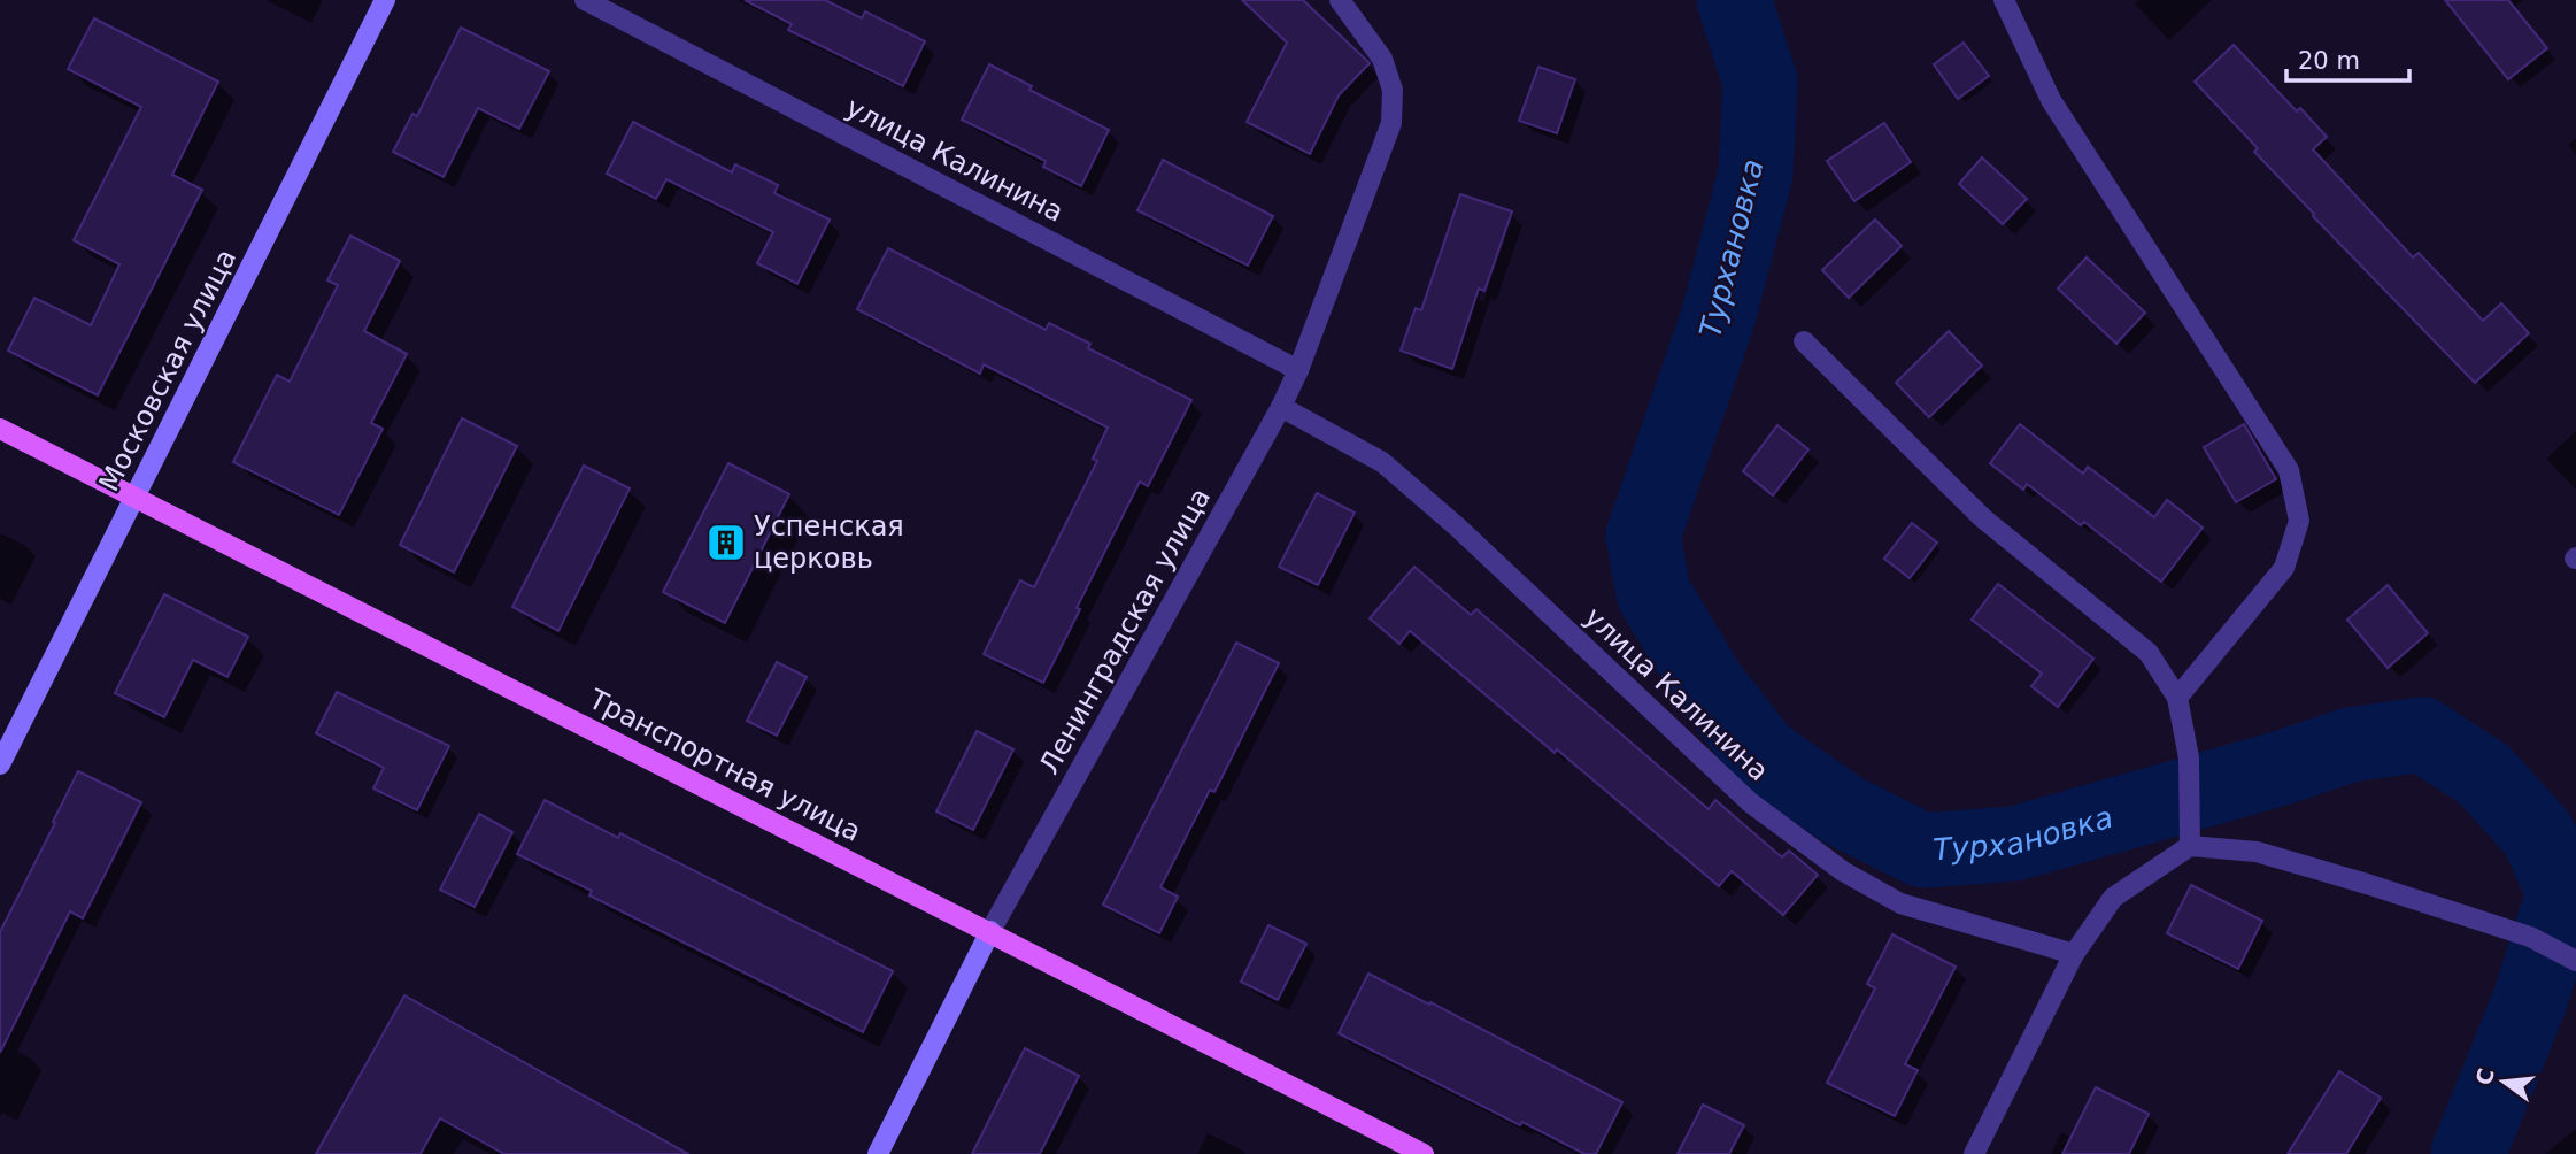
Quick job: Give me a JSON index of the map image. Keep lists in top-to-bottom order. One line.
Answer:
{"streets":{"main road":["Транспортная улица"],"street":["улица Калинина","Московская улица","Ленинградская улица"]},"crossings":[["улица Калинина","Ленинградская улица"],["Московская улица","Транспортная улица"],["Ленинградская улица","Транспортная улица"]],"water":["Турхановка"],"places":{"building":["Успенская церковь"]},"scale_bar":"20 m","north":"left"}
